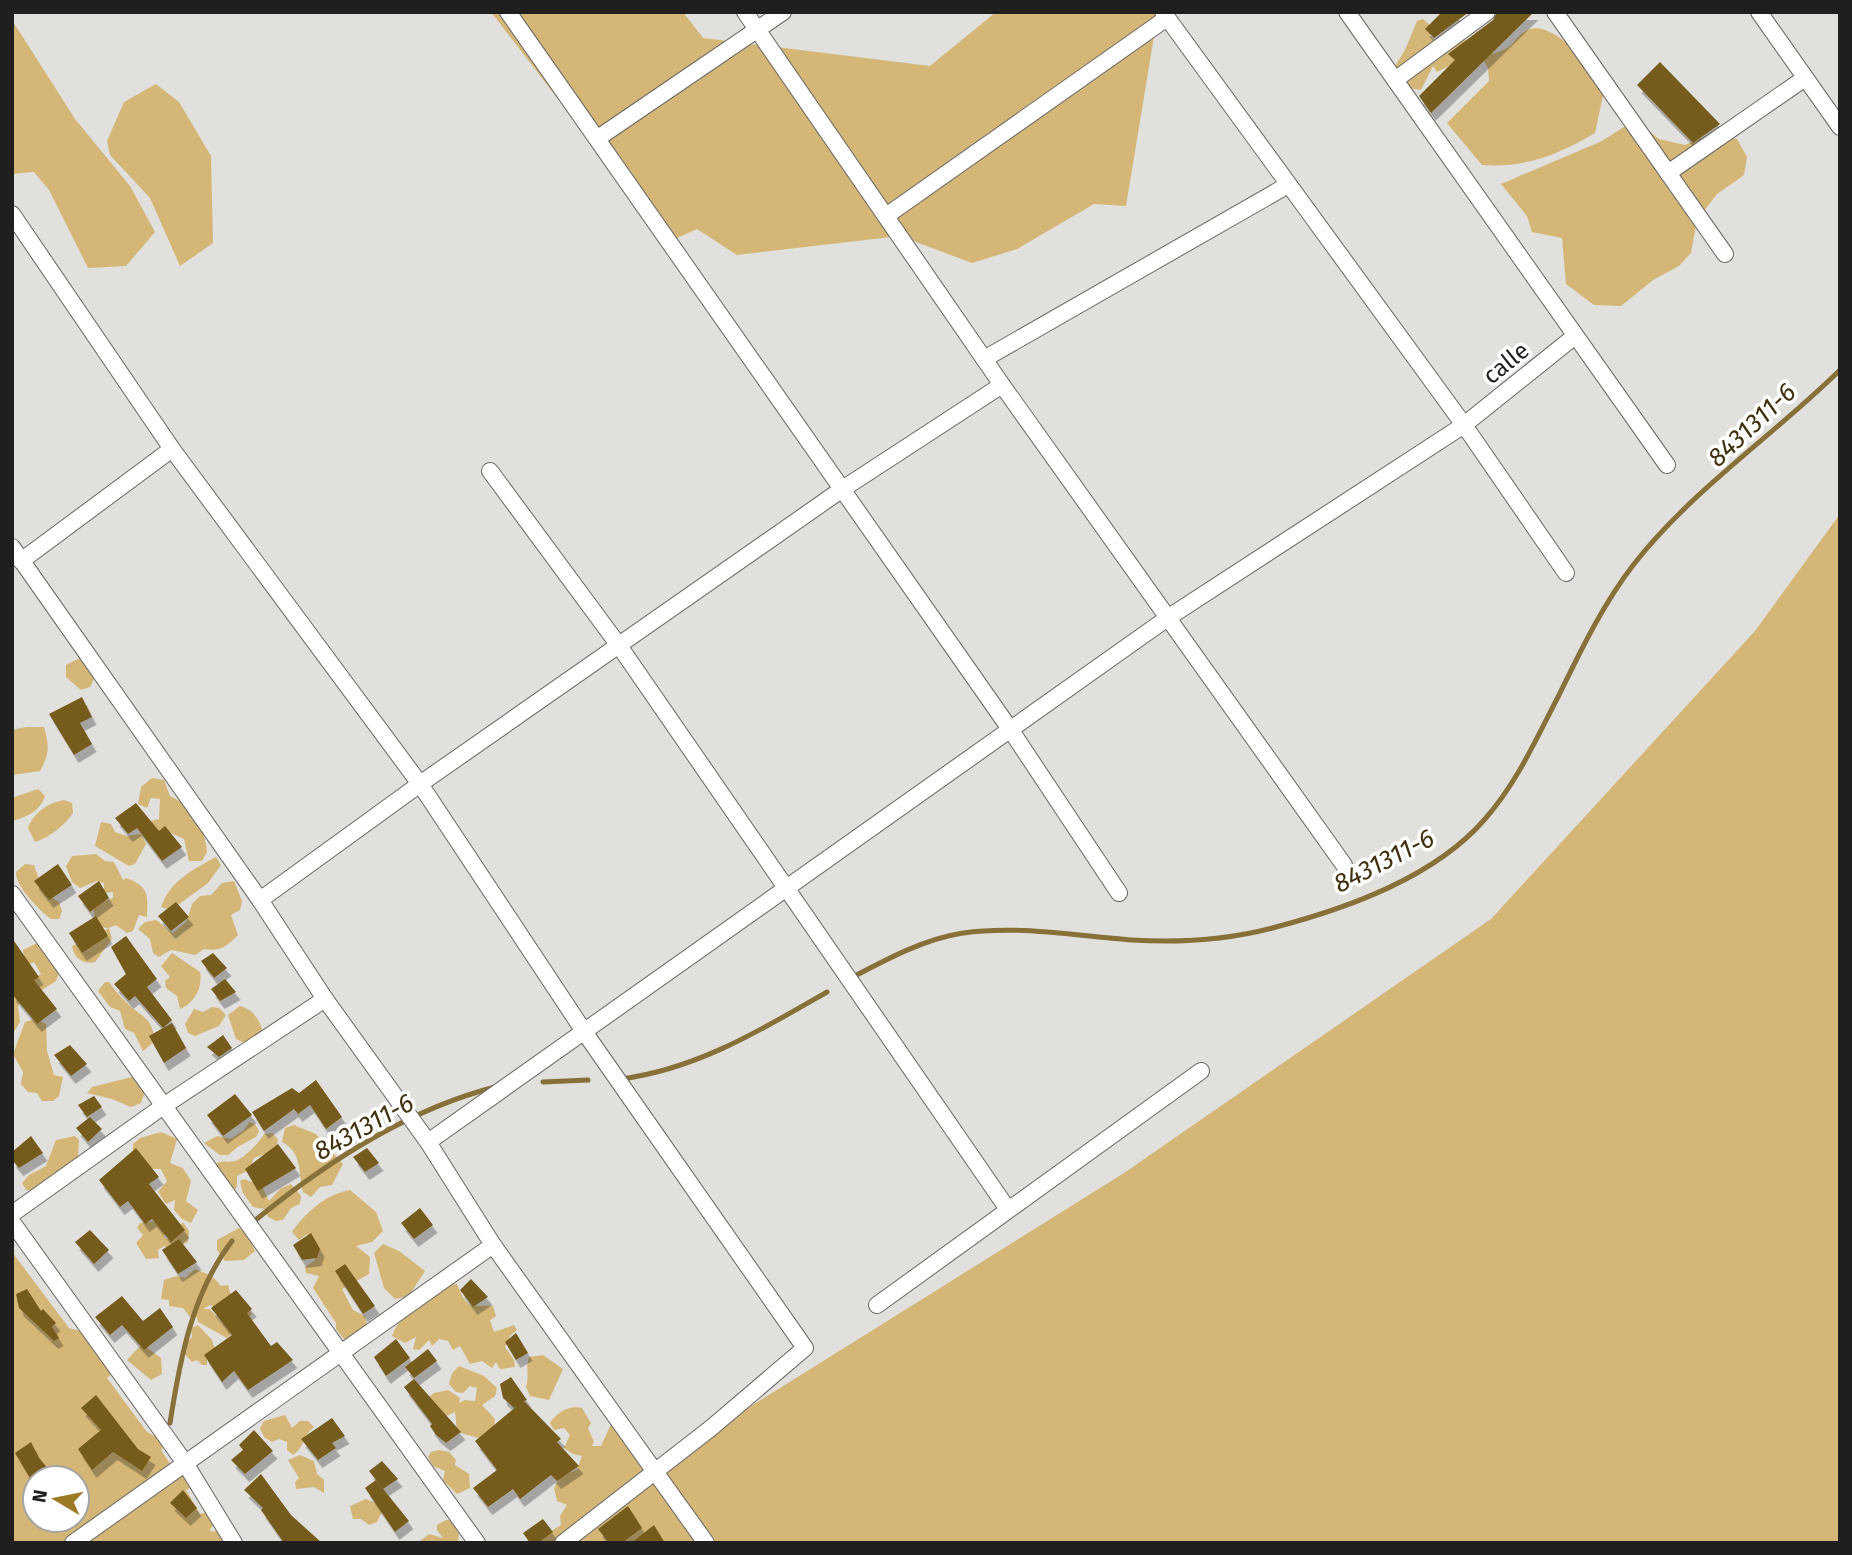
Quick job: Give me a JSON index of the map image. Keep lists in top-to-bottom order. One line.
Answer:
{"streets":{"street":["calle"]},"water":["8431311-6"],"north":"left"}
